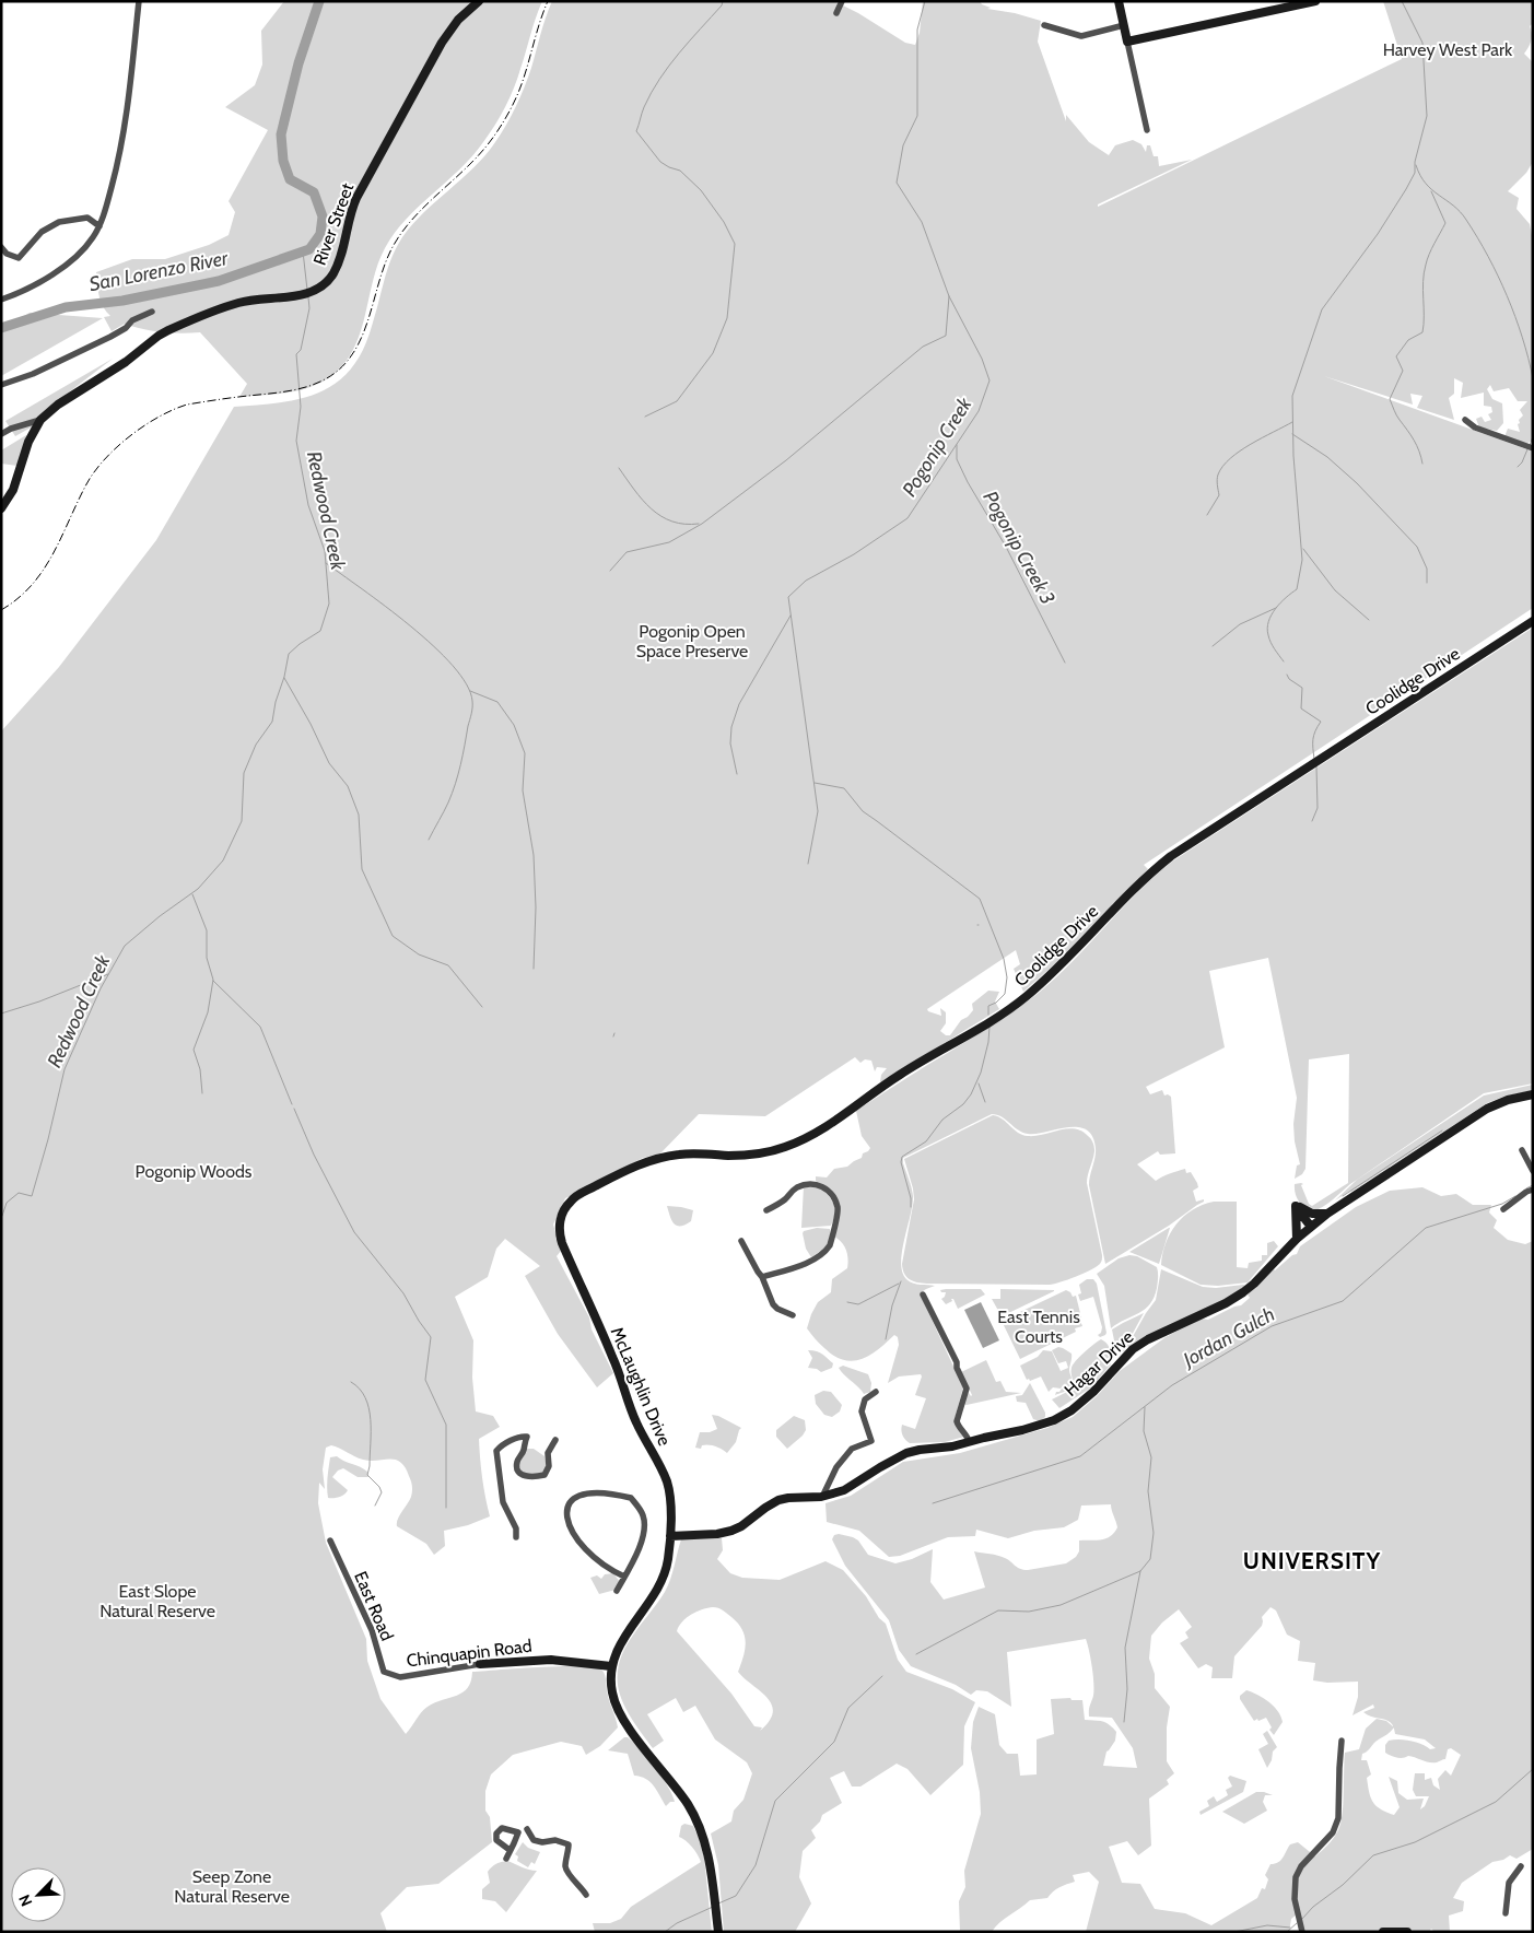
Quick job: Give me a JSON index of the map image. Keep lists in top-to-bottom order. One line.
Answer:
{"streets":{"main road":["River Street","Coolidge Drive","Hagar Drive","McLaughlin Drive","Chinquapin Road"],"street":["East Road"]},"crossings":[["Coolidge Drive","McLaughlin Drive"],["Hagar Drive","McLaughlin Drive"],["McLaughlin Drive","Chinquapin Road"],["East Road","Chinquapin Road"]],"districts":["UNIVERSITY"],"water":["San Lorenzo River","Pogonip Creek","Redwood Creek","Pogonip Creek 3","Jordan Gulch"],"parks":["Harvey West Park","Pogonip Open Space Preserve","Pogonip Woods","East Tennis Courts","East Slope Natural Reserve","Seep Zone Natural Reserve"],"north":"bottom left"}
